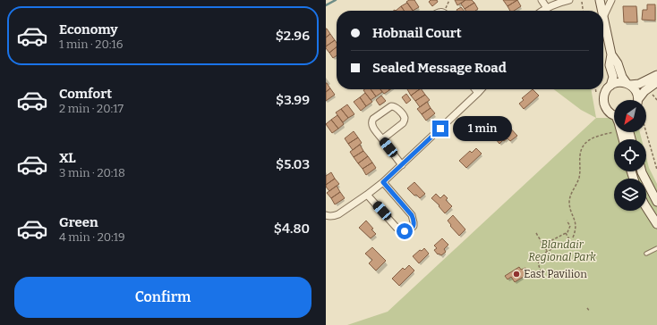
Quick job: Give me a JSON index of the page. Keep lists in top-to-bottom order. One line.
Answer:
{"parks":["Blandair Regional Park"],"places":["East Pavilion"],"north":"bottom left","page":{"list":[{"name":"Economy","note":"1 min · 20:16","value":"$2.96"},{"name":"Comfort","note":"2 min · 20:17","value":"$3.99"},{"name":"XL","note":"3 min · 20:18","value":"$5.03"},{"name":"Green","note":"4 min · 20:19","value":"$4.80"}],"banner":["Hobnail Court","Sealed Message Road"],"bubble":"1 min","buttons":"Confirm"}}
